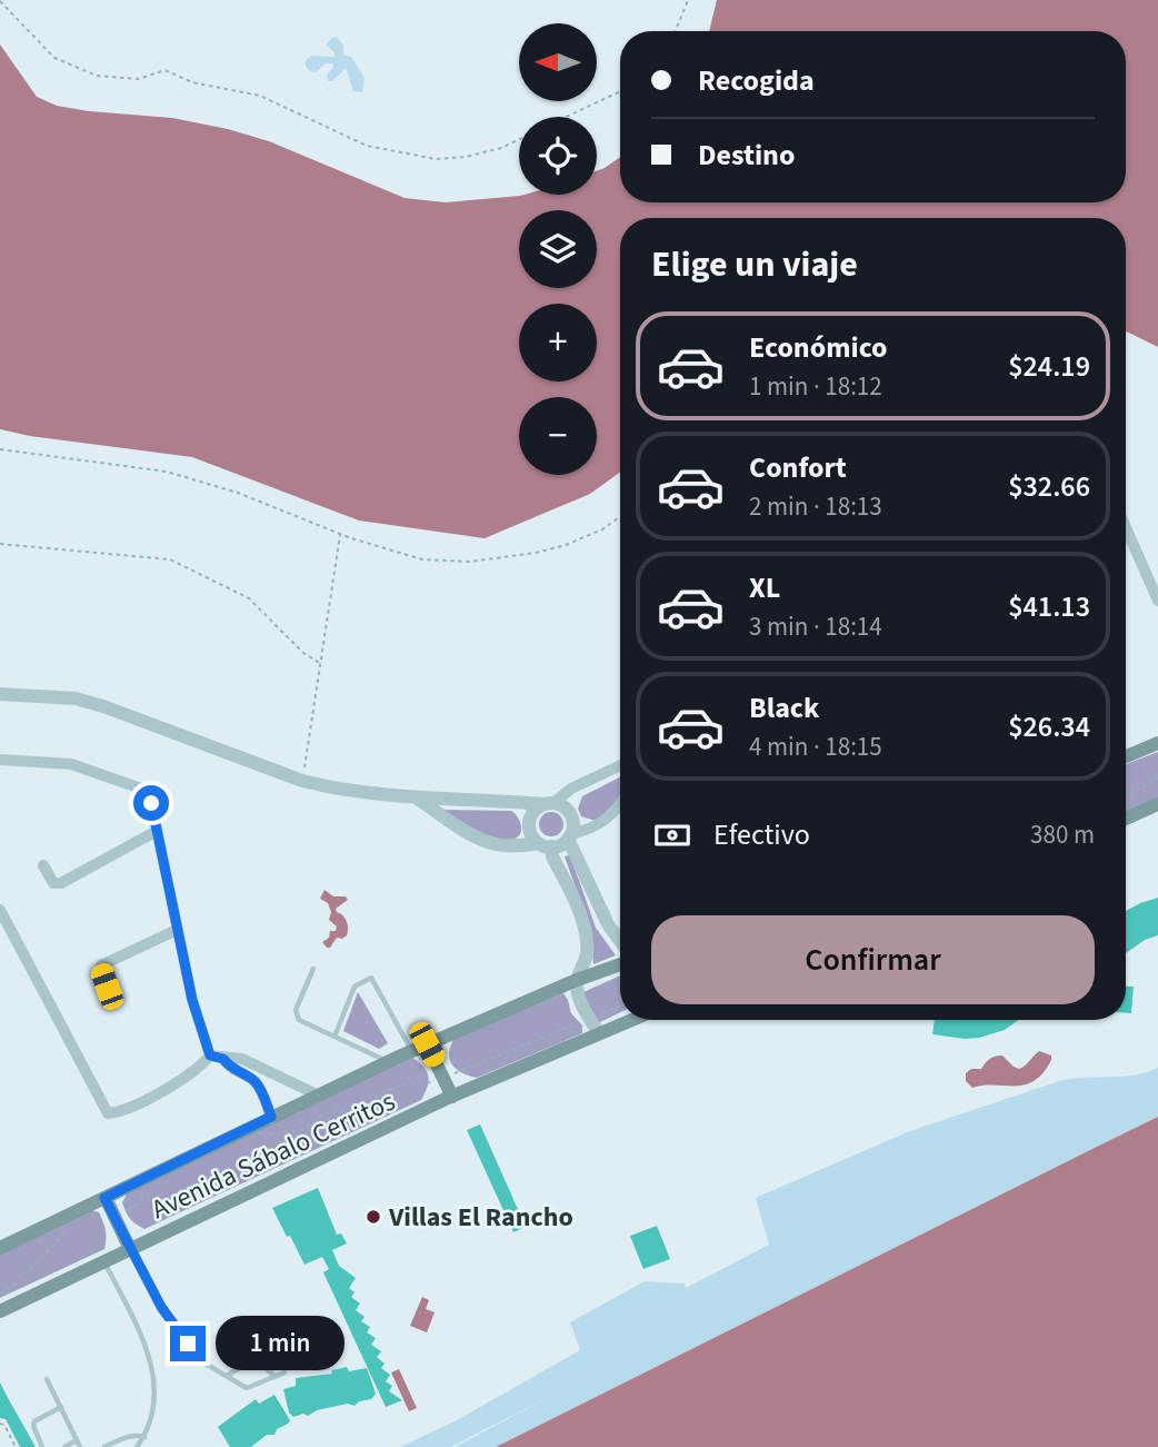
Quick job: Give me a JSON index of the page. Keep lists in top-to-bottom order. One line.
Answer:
{"streets":{"main road":["Avenida Sábalo Cerritos"]},"places":["Villas El Rancho"],"north":"left","page":{"map_buttons":["+","−"],"banner":["Recogida","Destino"],"heading":"Elige un viaje","list":[{"name":"Económico","note":"1 min · 18:12","value":"$24.19"},{"name":"Confort","note":"2 min · 18:13","value":"$32.66"},{"name":"XL","note":"3 min · 18:14","value":"$41.13"},{"name":"Black","note":"4 min · 18:15","value":"$26.34"}],"pay":["Efectivo","380 m"],"buttons":"Confirmar","bubble":"1 min"}}
